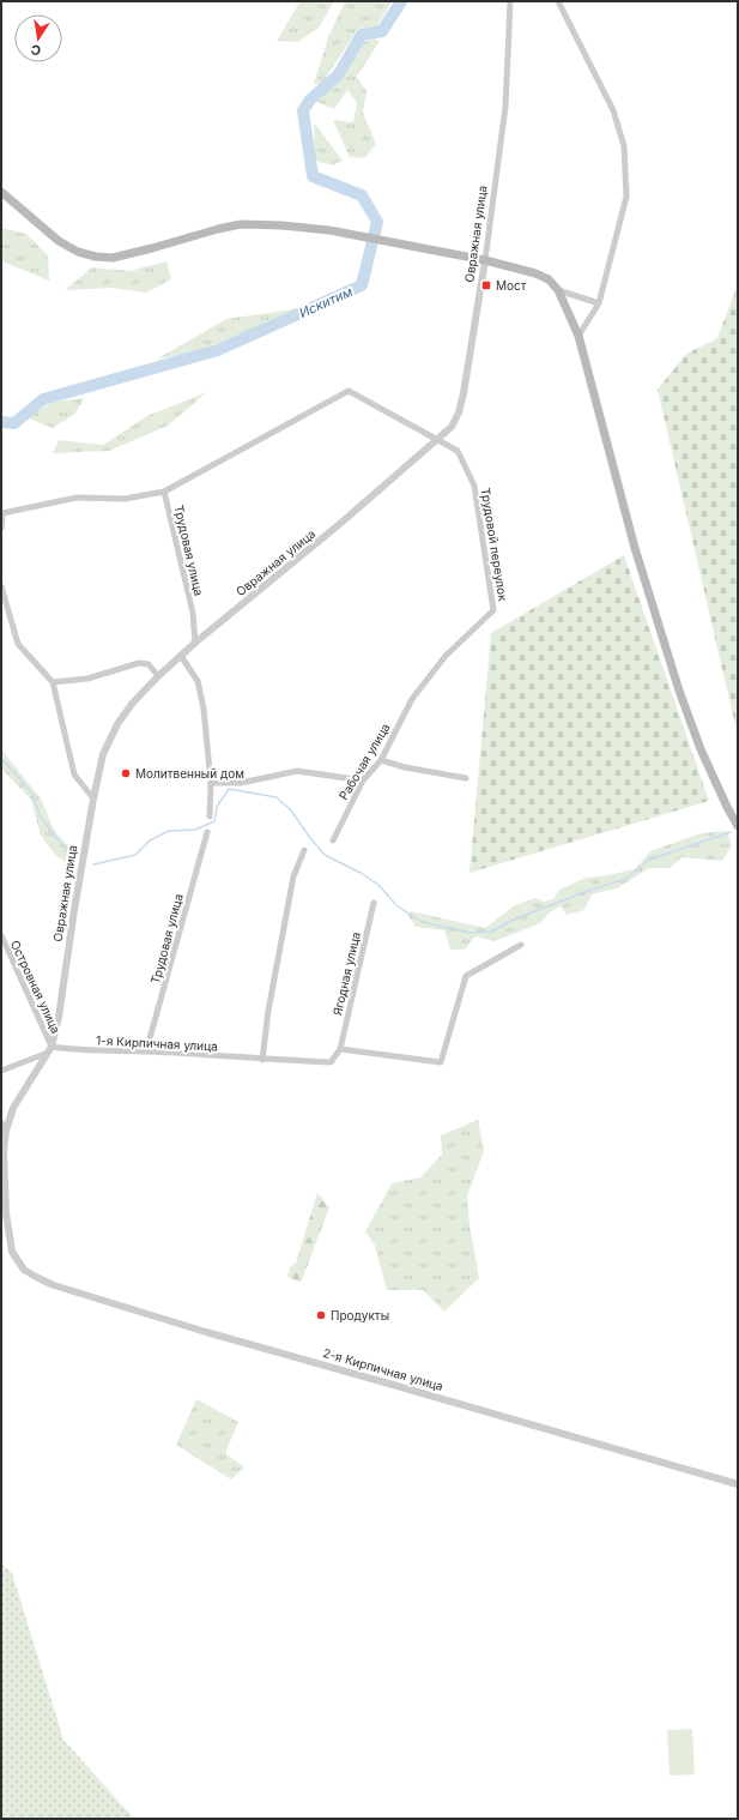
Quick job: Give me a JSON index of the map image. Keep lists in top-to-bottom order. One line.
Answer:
{"streets":{"street":["Овражная улица","Трудовой переулок","Трудовая улица","Рабочая улица","Ягодная улица","Островная улица","1-я Кирпичная улица","2-я Кирпичная улица"]},"crossings":[["Овражная улица","Трудовой переулок"],["Овражная улица","Трудовая улица"],["Овражная улица","Островная улица"],["Овражная улица","1-я Кирпичная улица"],["Овражная улица","2-я Кирпичная улица"],["Трудовой переулок","Трудовая улица"],["Трудовой переулок","Рабочая улица"],["Трудовая улица","1-я Кирпичная улица"],["Ягодная улица","1-я Кирпичная улица"],["Островная улица","1-я Кирпичная улица"]],"water":["Искитим"],"places":{"transit":["Мост"],"other":["Молитвенный дом","Продукты"]},"north":"bottom"}
